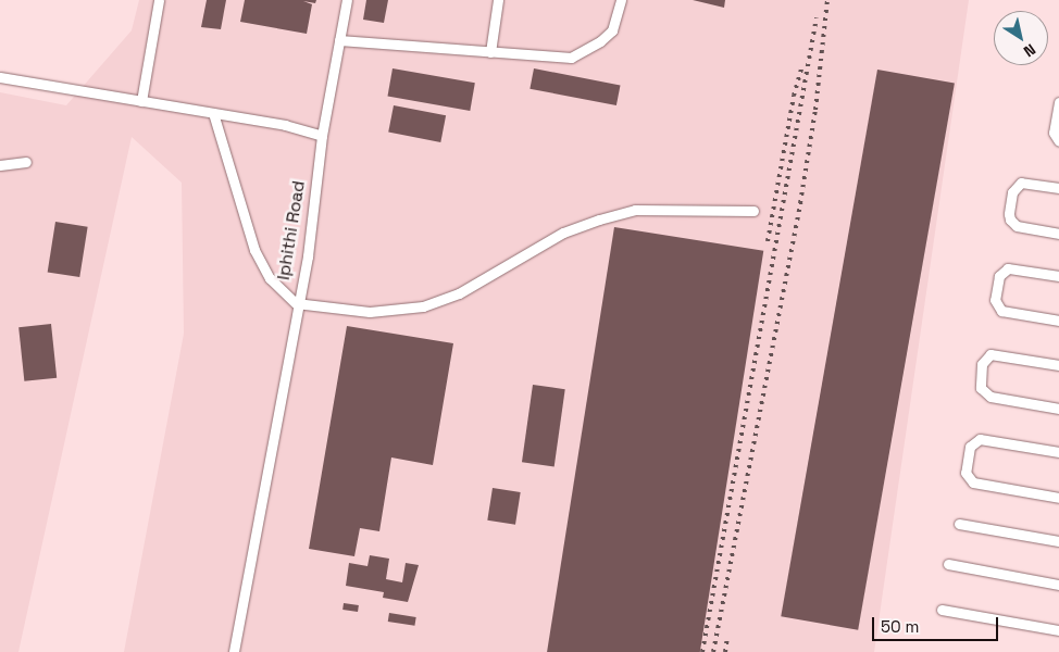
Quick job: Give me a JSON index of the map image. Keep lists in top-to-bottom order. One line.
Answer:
{"streets":{"lane":["Iphithi Road"]},"scale_bar":"50 m","north":"bottom right"}
